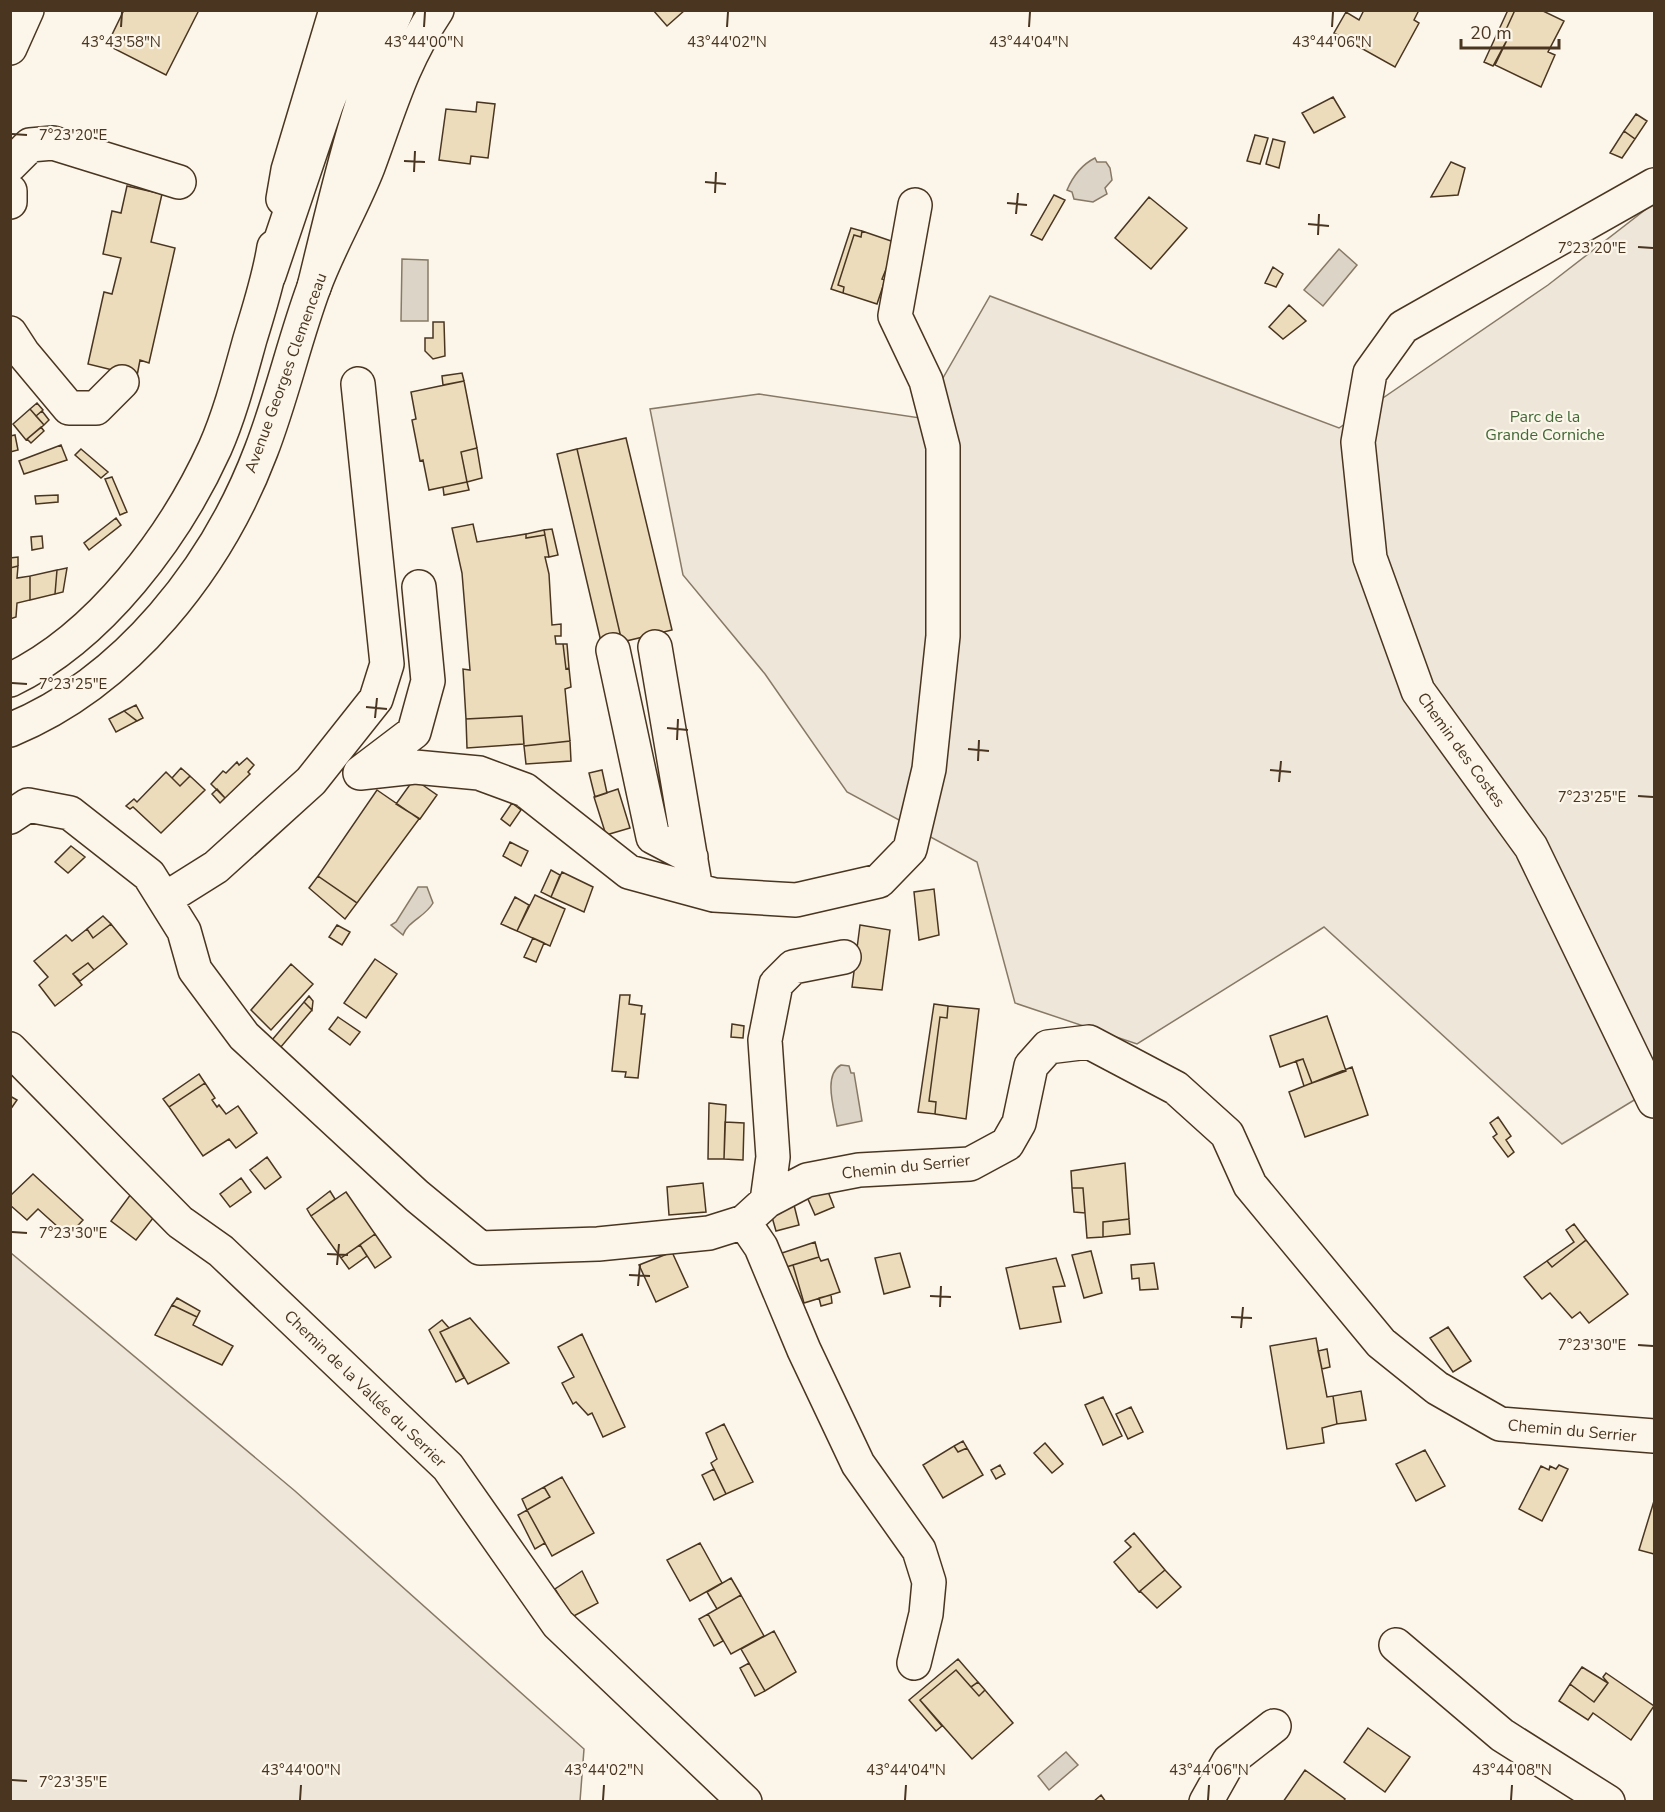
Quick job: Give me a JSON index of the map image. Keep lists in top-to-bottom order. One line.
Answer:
{"streets":{"main road":["Avenue Georges Clemenceau","Chemin des Costes","Chemin du Serrier","Chemin de la Vallée du Serrier"]},"parks":["Parc de la Grande Corniche"],"scale_bar":"20 m","coordinates":["43°43'58\"N","43°44'00\"N","43°44'02\"N","43°44'04\"N","43°44'06\"N","7°23'20\"E","7°23'25\"E","7°23'30\"E","43°44'08\"N","7°23'35\"E"]}
